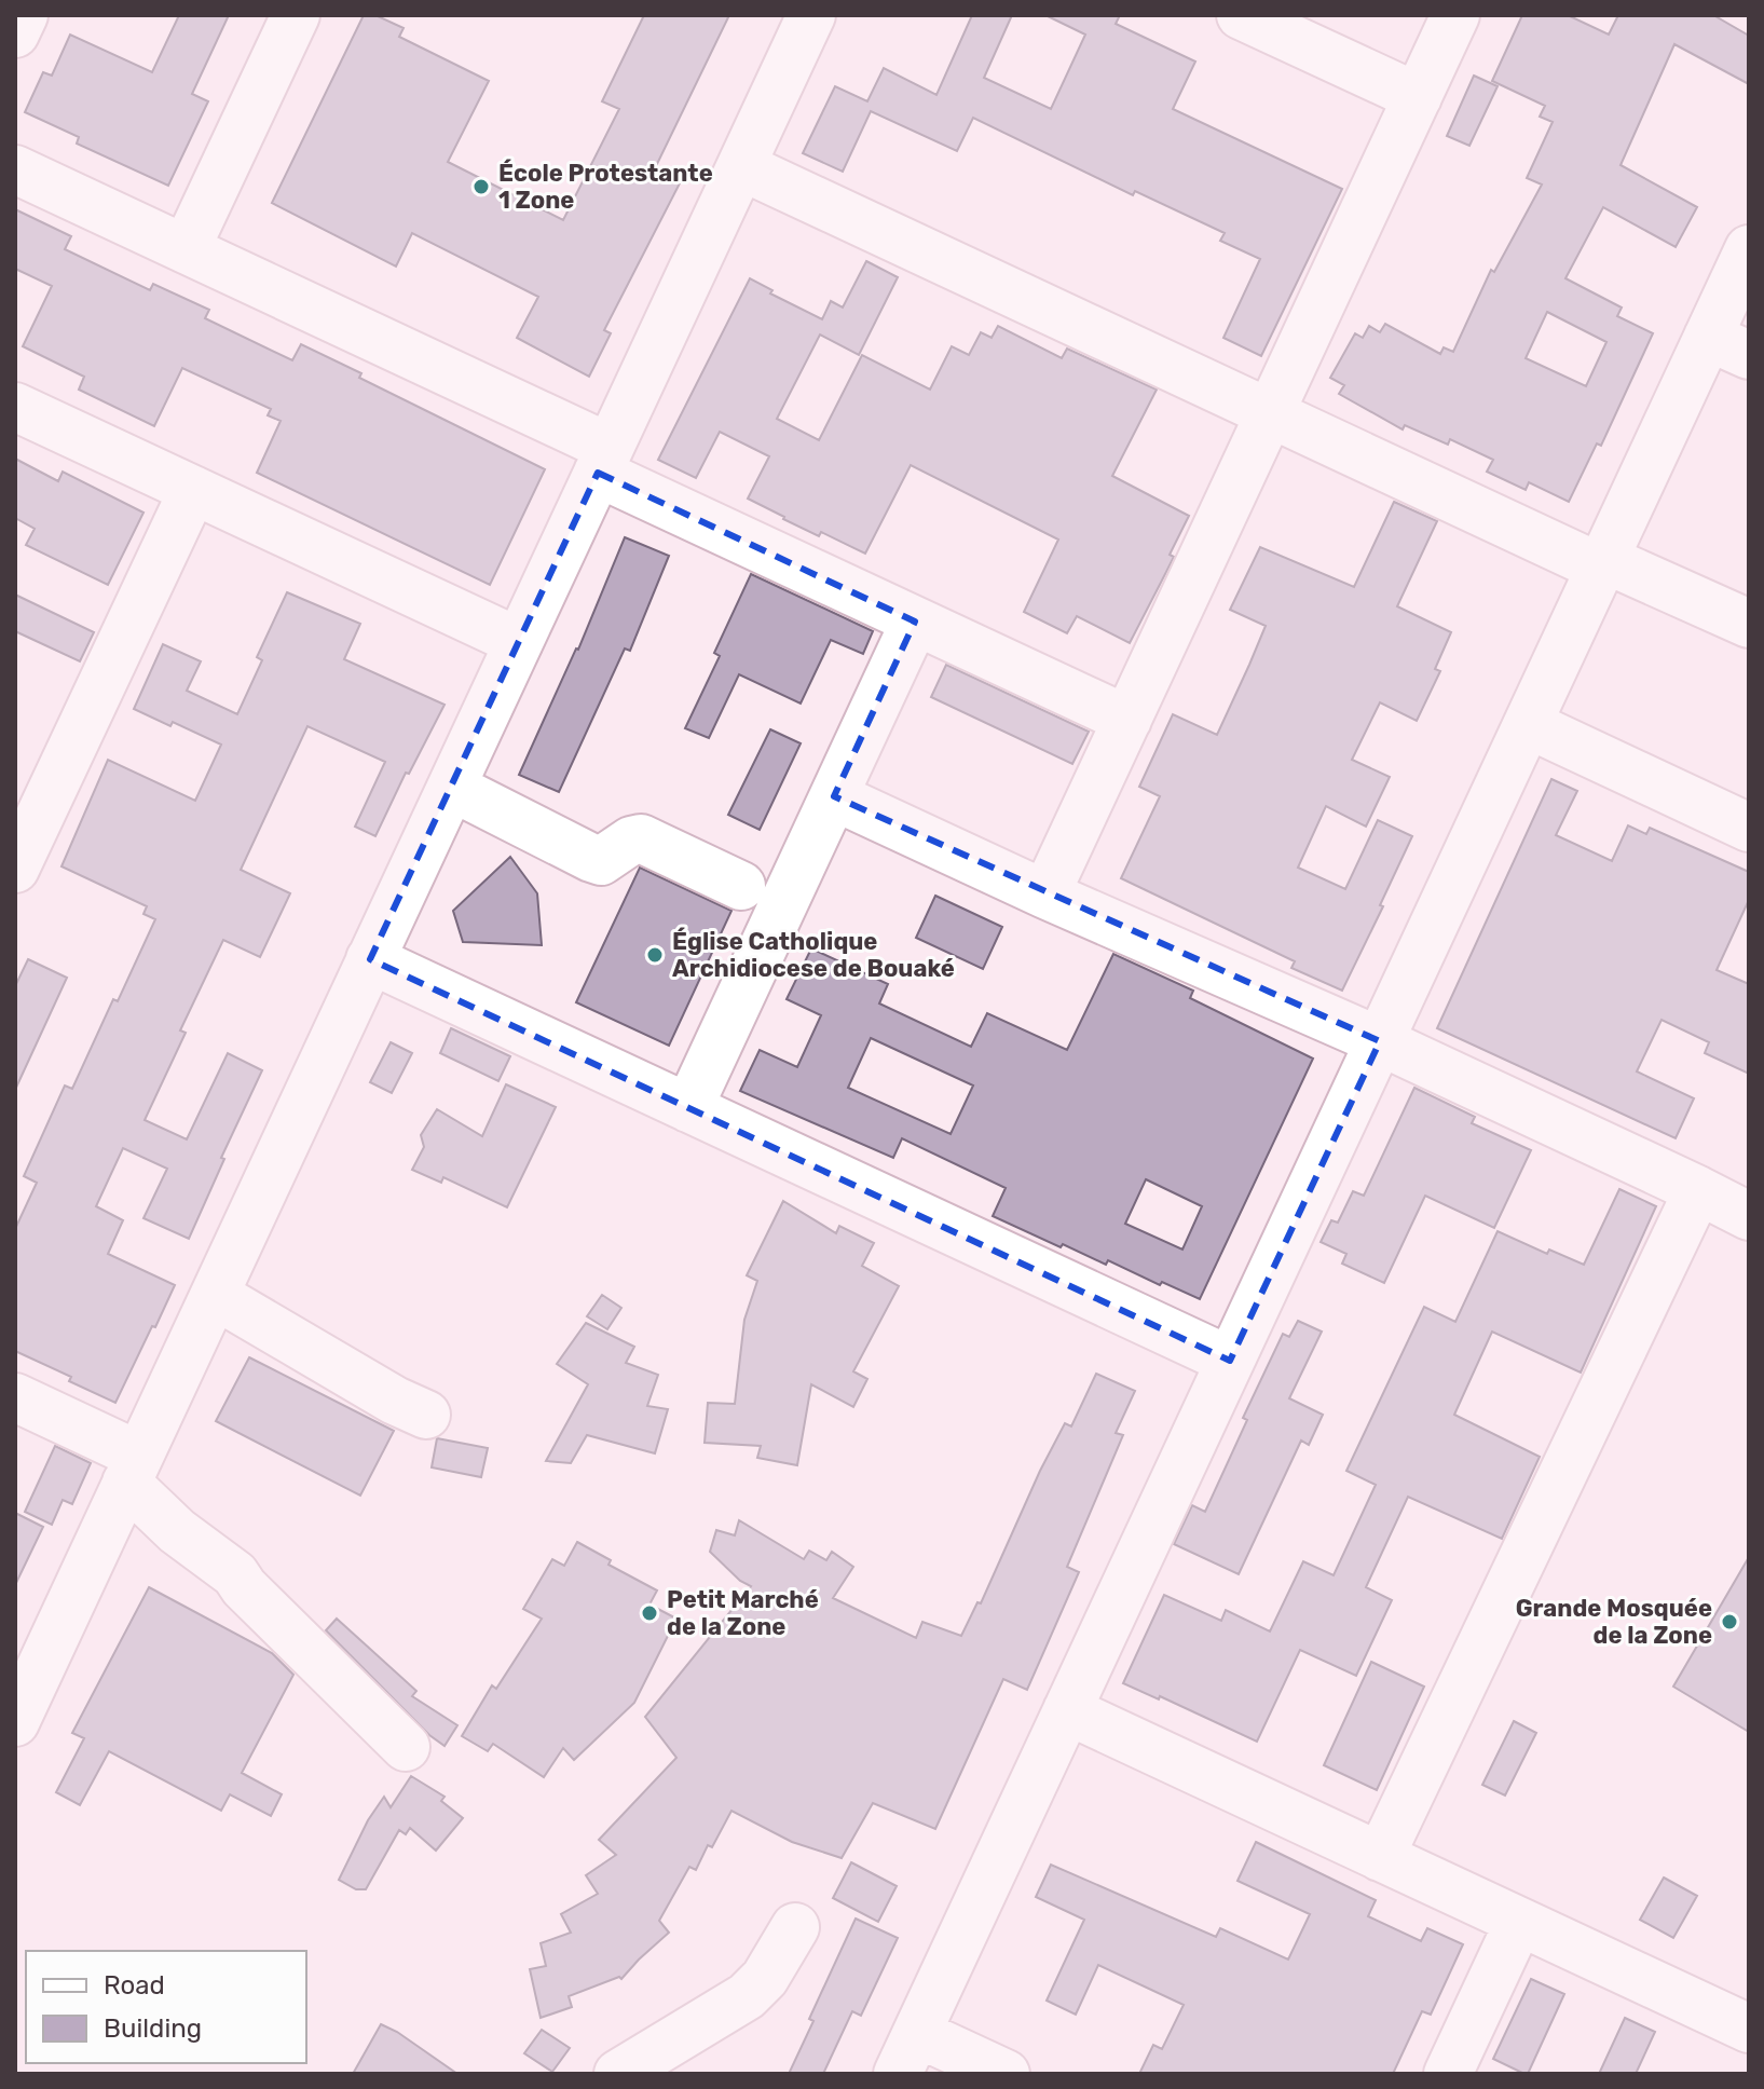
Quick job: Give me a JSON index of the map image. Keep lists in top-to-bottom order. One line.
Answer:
{"places":["École Protestante 1 Zone","Église Catholique Archidiocese de Bouaké","Petit Marché de la Zone","Grande Mosquée de la Zone"],"legend":["Road","Building"]}
